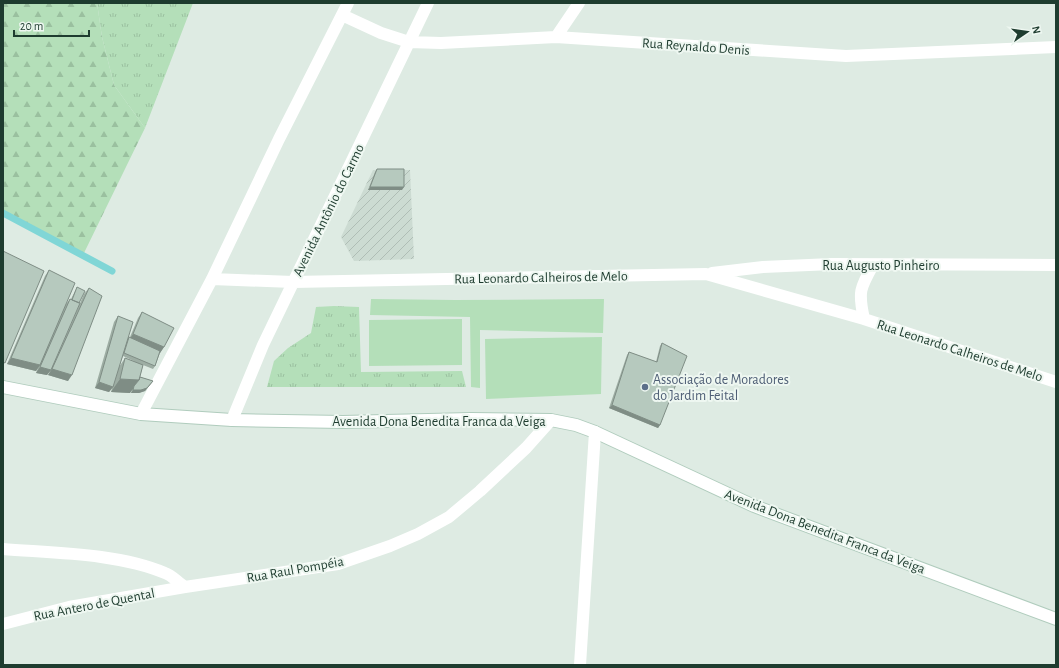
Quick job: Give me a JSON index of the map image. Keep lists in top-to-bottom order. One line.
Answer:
{"streets":{"street":["Rua Reynaldo Denis","Avenida Antônio do Carmo","Rua Augusto Pinheiro","Rua Leonardo Calheiros de Melo","Avenida Dona Benedita Franca da Veiga","Rua Raul Pompéia","Rua Antero de Quental"]},"crossings":[["Rua Reynaldo Denis","Avenida Antônio do Carmo"],["Avenida Antônio do Carmo","Rua Leonardo Calheiros de Melo"],["Avenida Antônio do Carmo","Avenida Dona Benedita Franca da Veiga"],["Rua Augusto Pinheiro","Rua Leonardo Calheiros de Melo"],["Avenida Dona Benedita Franca da Veiga","Rua Raul Pompéia"],["Rua Raul Pompéia","Rua Antero de Quental"]],"places":["Associação de Moradores do Jardim Feital"],"scale_bar":"20 m","north":"right"}
